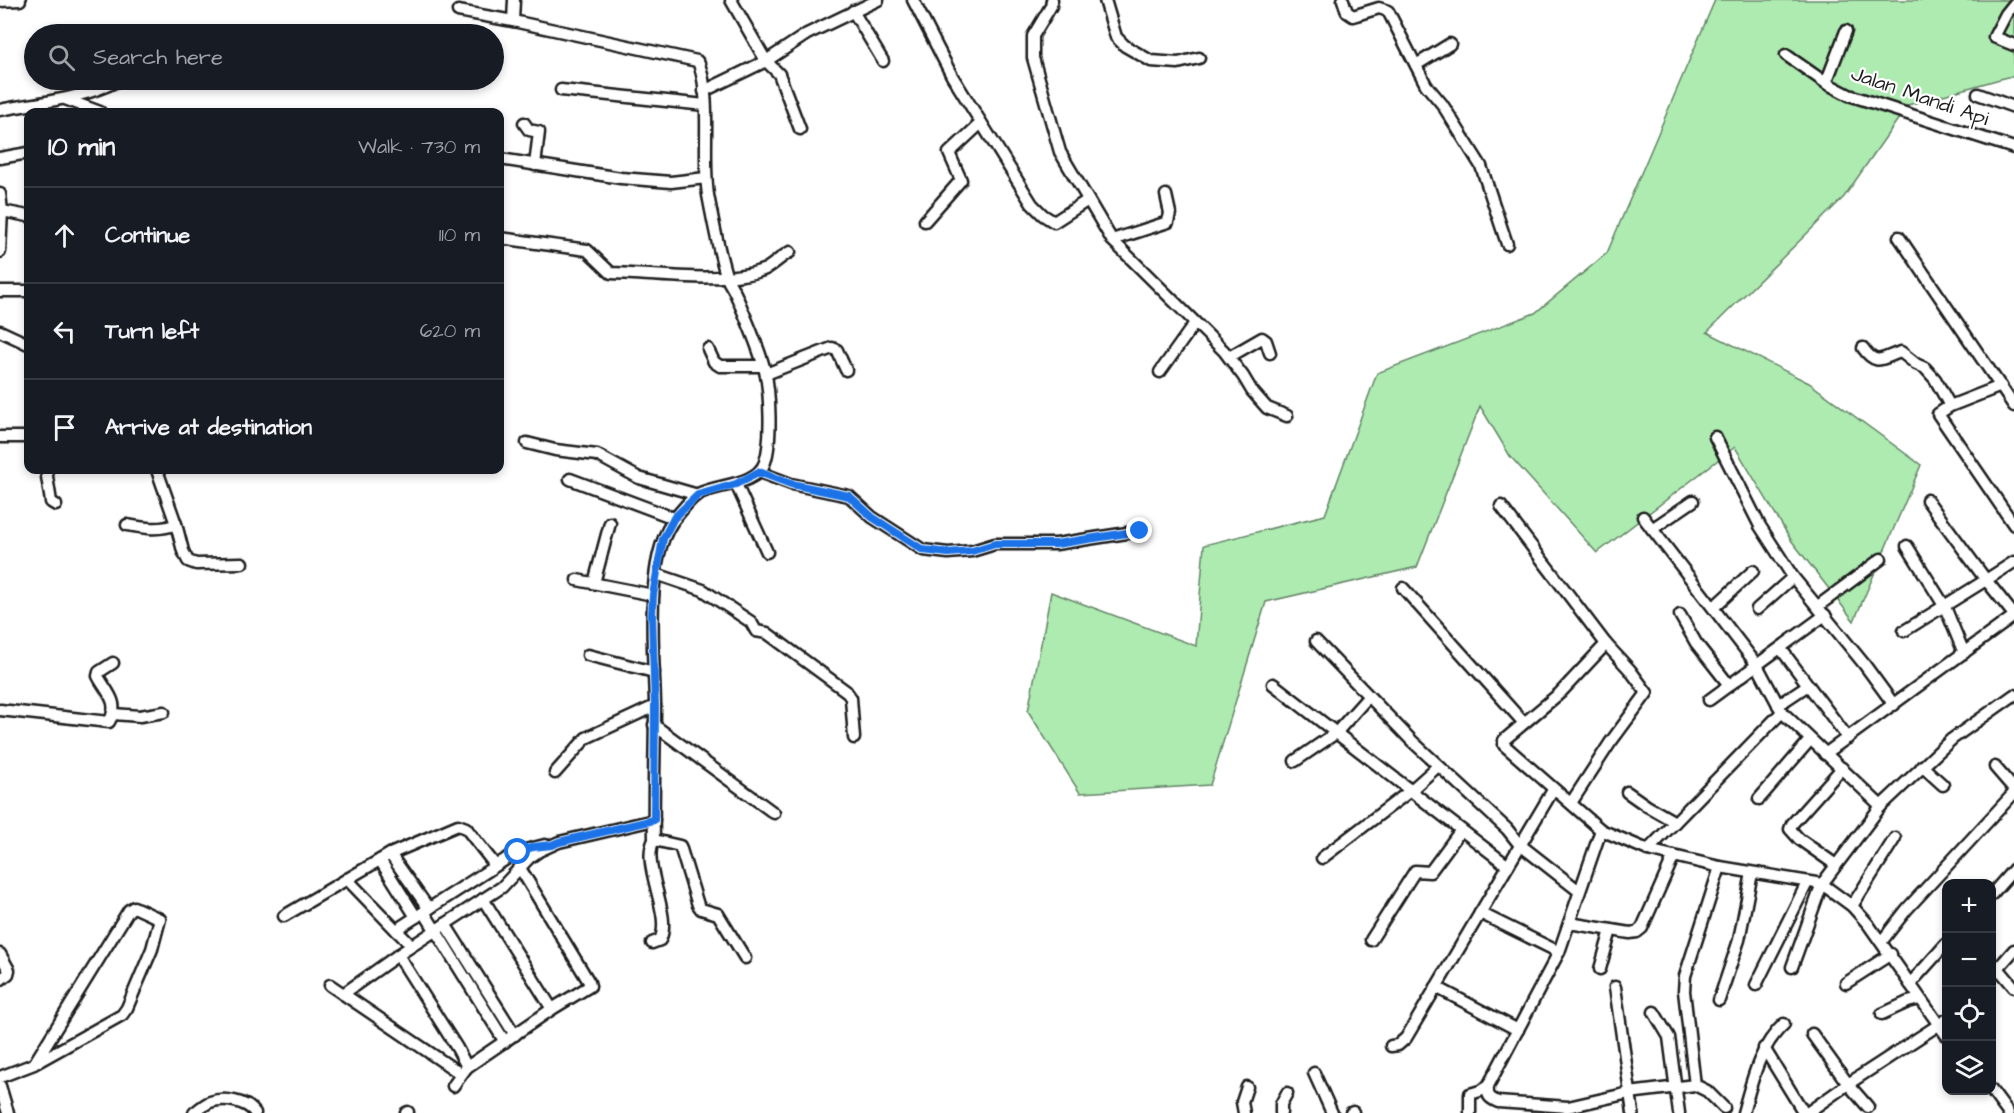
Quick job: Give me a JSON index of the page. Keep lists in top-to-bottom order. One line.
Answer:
{"streets":{"street":["Jalan Mandi Api"]},"page":{"search":"Search here","heading":["10 min","Walk · 730 m"],"list":[["Continue","110 m"],["Turn left","620 m"],"Arrive at destination"],"map_buttons":["+","−"]}}
